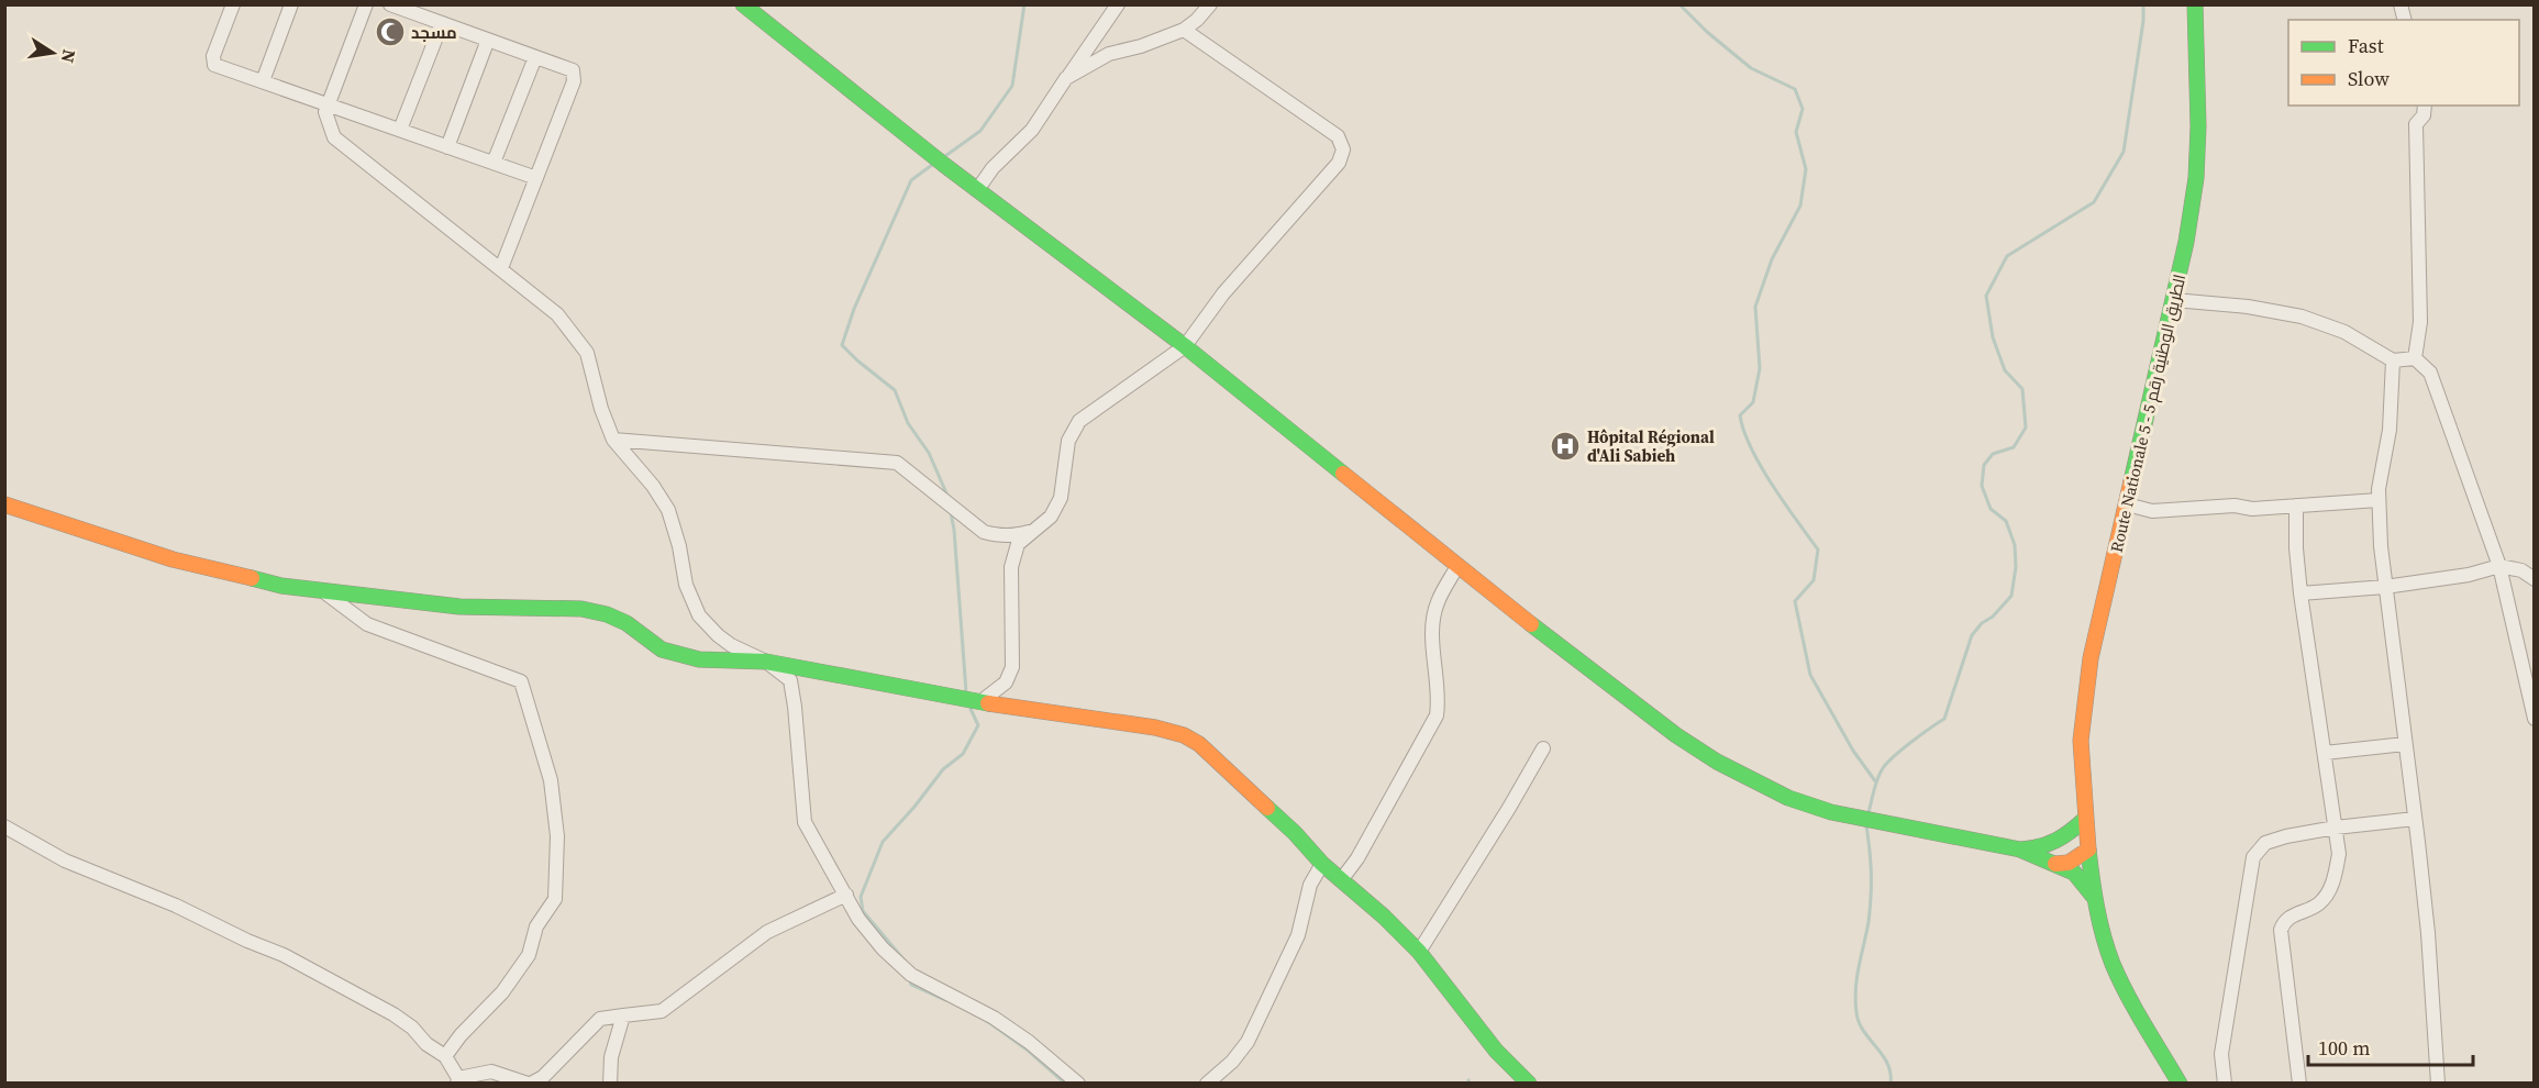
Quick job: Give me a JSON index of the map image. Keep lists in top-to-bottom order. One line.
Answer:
{"streets":{"main road":["Route Nationale 5 - الطريق الوطنية رقم 5"]},"places":{"mosque":["مسجد"],"hospital":["Hôpital Régional d'Ali Sabieh"]},"legend":["Fast","Slow"],"scale_bar":"100 m","north":"right"}
